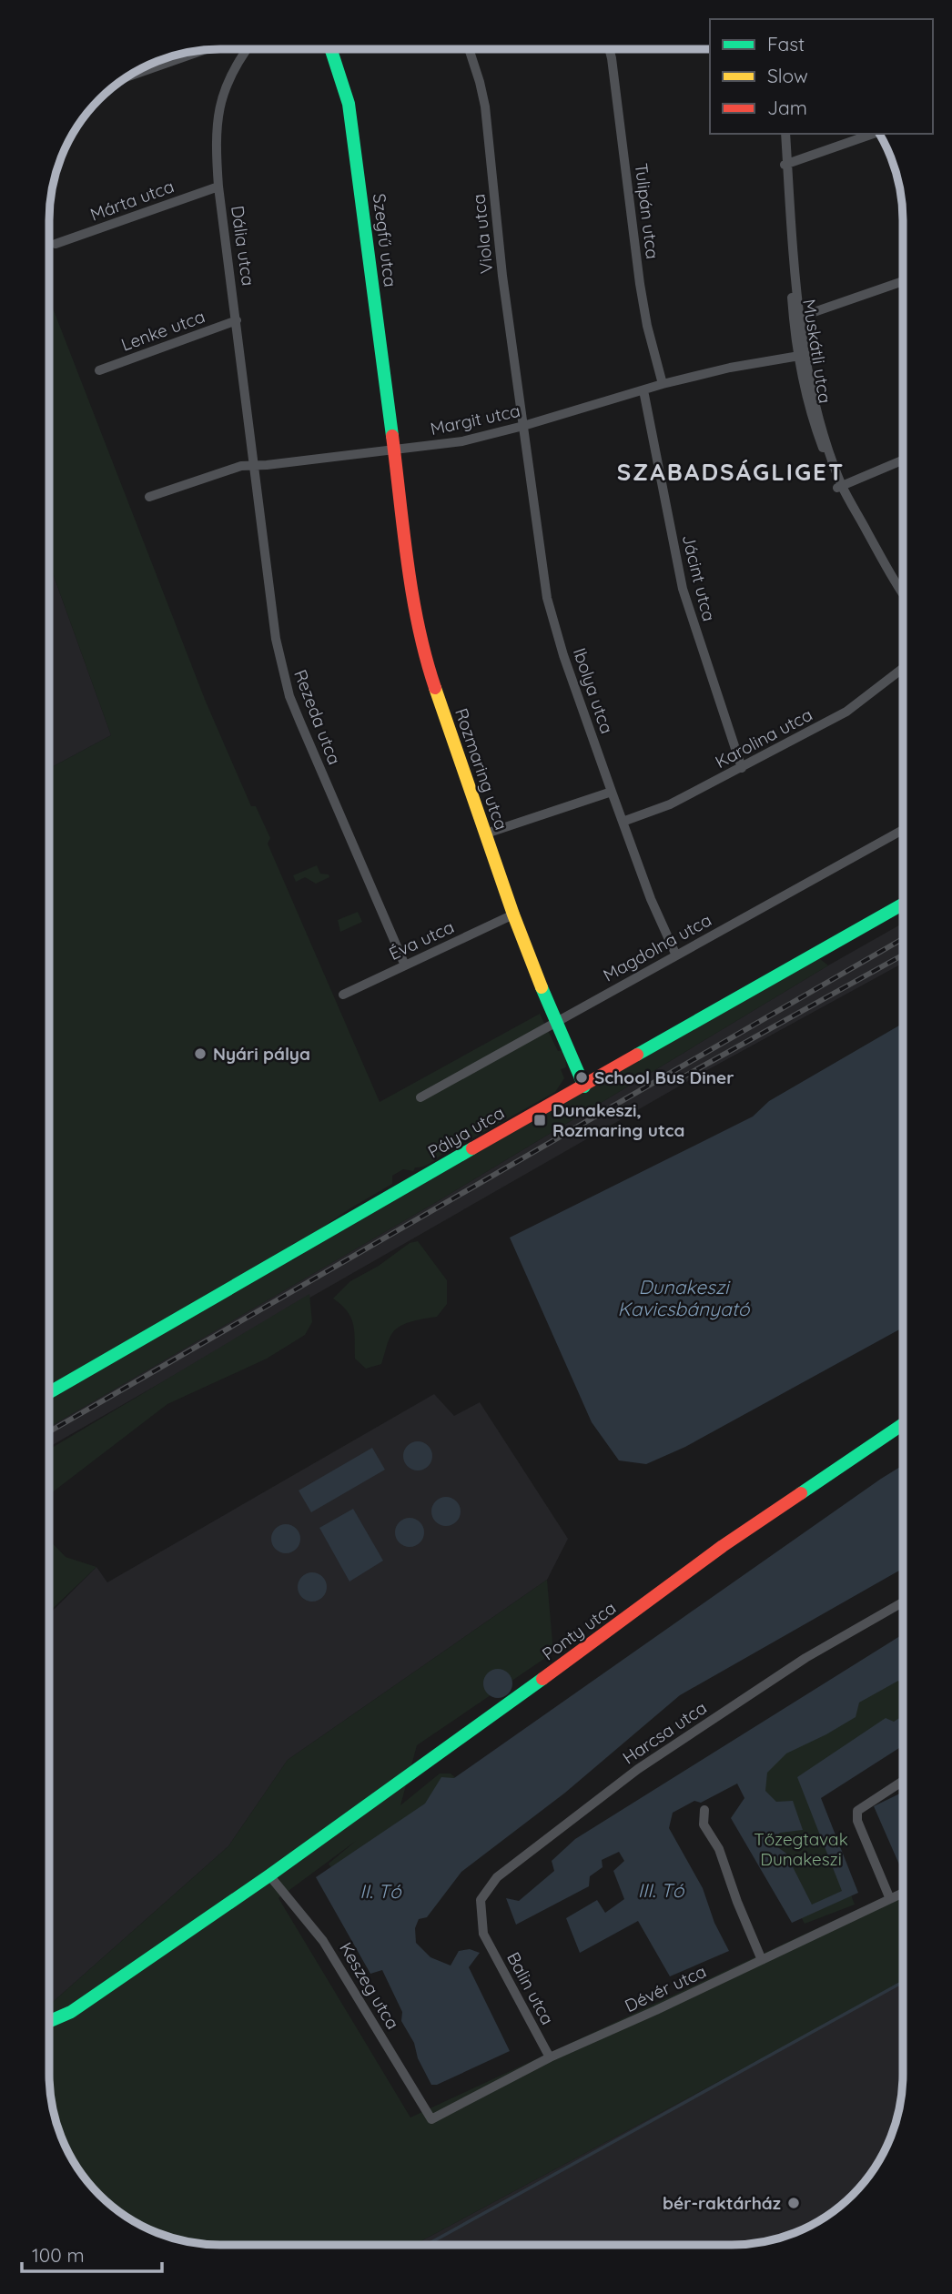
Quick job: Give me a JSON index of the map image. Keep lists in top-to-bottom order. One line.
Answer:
{"streets":{"street":["Márta utca","Tulipán utca","Viola utca","Szegfű utca","Dália utca","Lenke utca","Muskátli utca","Margit utca","Jácint utca","Ibolya utca","Rezeda utca","Karolina utca","Rozmaring utca","Éva utca","Magdolna utca","Pálya utca","Ponty utca","Harcsa utca","Keszeg utca","Balin utca","Dévér utca"]},"crossings":[["Márta utca","Dália utca"],["Tulipán utca","Margit utca"],["Viola utca","Margit utca"],["Viola utca","Ibolya utca"],["Szegfű utca","Margit utca"],["Szegfű utca","Rozmaring utca"],["Dália utca","Lenke utca"],["Dália utca","Margit utca"],["Dália utca","Rezeda utca"],["Muskátli utca","Margit utca"],["Margit utca","Jácint utca"],["Margit utca","Ibolya utca"],["Margit utca","Rezeda utca"],["Margit utca","Rozmaring utca"],["Jácint utca","Karolina utca"],["Ibolya utca","Karolina utca"],["Ibolya utca","Magdolna utca"],["Rezeda utca","Éva utca"],["Rozmaring utca","Éva utca"],["Rozmaring utca","Magdolna utca"],["Rozmaring utca","Pálya utca"],["Ponty utca","Keszeg utca"],["Harcsa utca","Balin utca"],["Keszeg utca","Dévér utca"],["Balin utca","Dévér utca"]],"districts":["SZABADSÁGLIGET"],"water":["Dunakeszi Kavicsbányató","III. Tó","II. Tó"],"parks":["Tőzegtavak Dunakeszi"],"places":{"other":["Nyári pálya","School Bus Diner","bér-raktárház"],"transit":["Dunakeszi, Rozmaring utca"]},"legend":["Fast","Slow","Jam"],"scale_bar":"100 m"}
